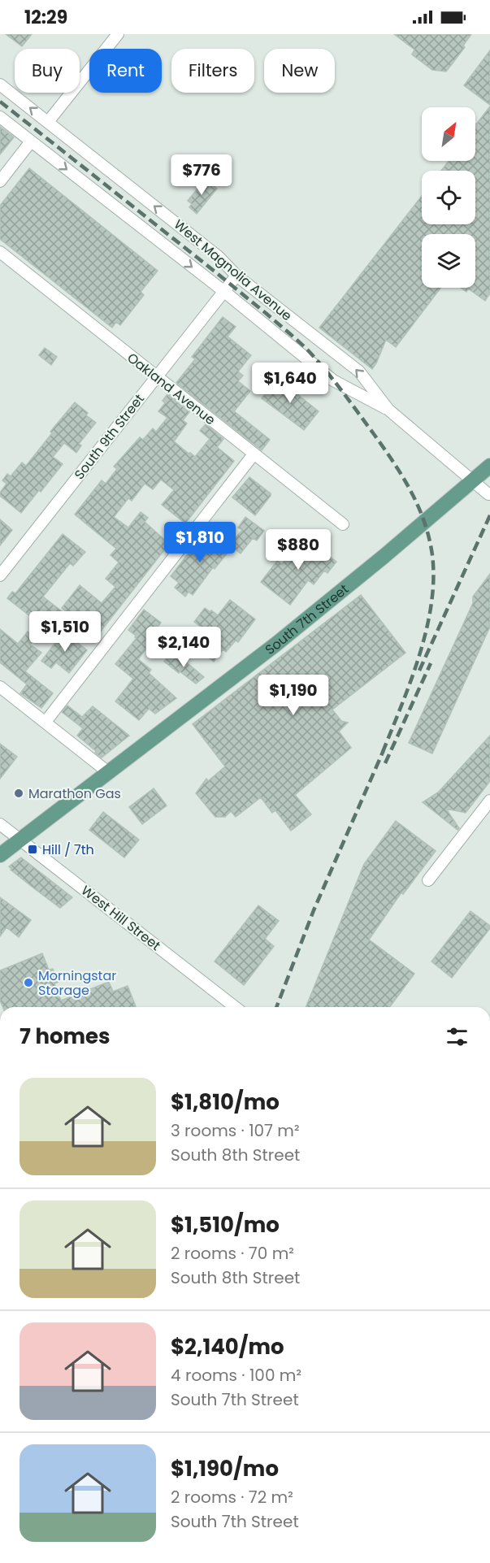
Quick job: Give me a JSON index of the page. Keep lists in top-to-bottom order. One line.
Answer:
{"streets":{"main road":["South 7th Street"],"street":["West Magnolia Avenue","Oakland Avenue","South 9th Street","West Hill Street"]},"crossings":[["West Magnolia Avenue","South 9th Street"],["West Magnolia Avenue","South 7th Street"],["Oakland Avenue","South 9th Street"],["South 7th Street","West Hill Street"]],"places":{"other":["Marathon Gas","Morningstar Storage"],"transit":["Hill / 7th"]},"north":"top right","page":{"status":"12:29","chip":["Buy","Rent","Filters","New"],"price":["$776","$1,640","$1,810","$880","$1,510","$2,140","$1,190"],"heading":"7 homes","list":[{"name":"$1,810/mo","note":"3 rooms · 107 m² · South 8th Street"},{"name":"$1,510/mo","note":"2 rooms · 70 m² · South 8th Street"},{"name":"$2,140/mo","note":"4 rooms · 100 m² · South 7th Street"},{"name":"$1,190/mo","note":"2 rooms · 72 m² · South 7th Street"}]}}
